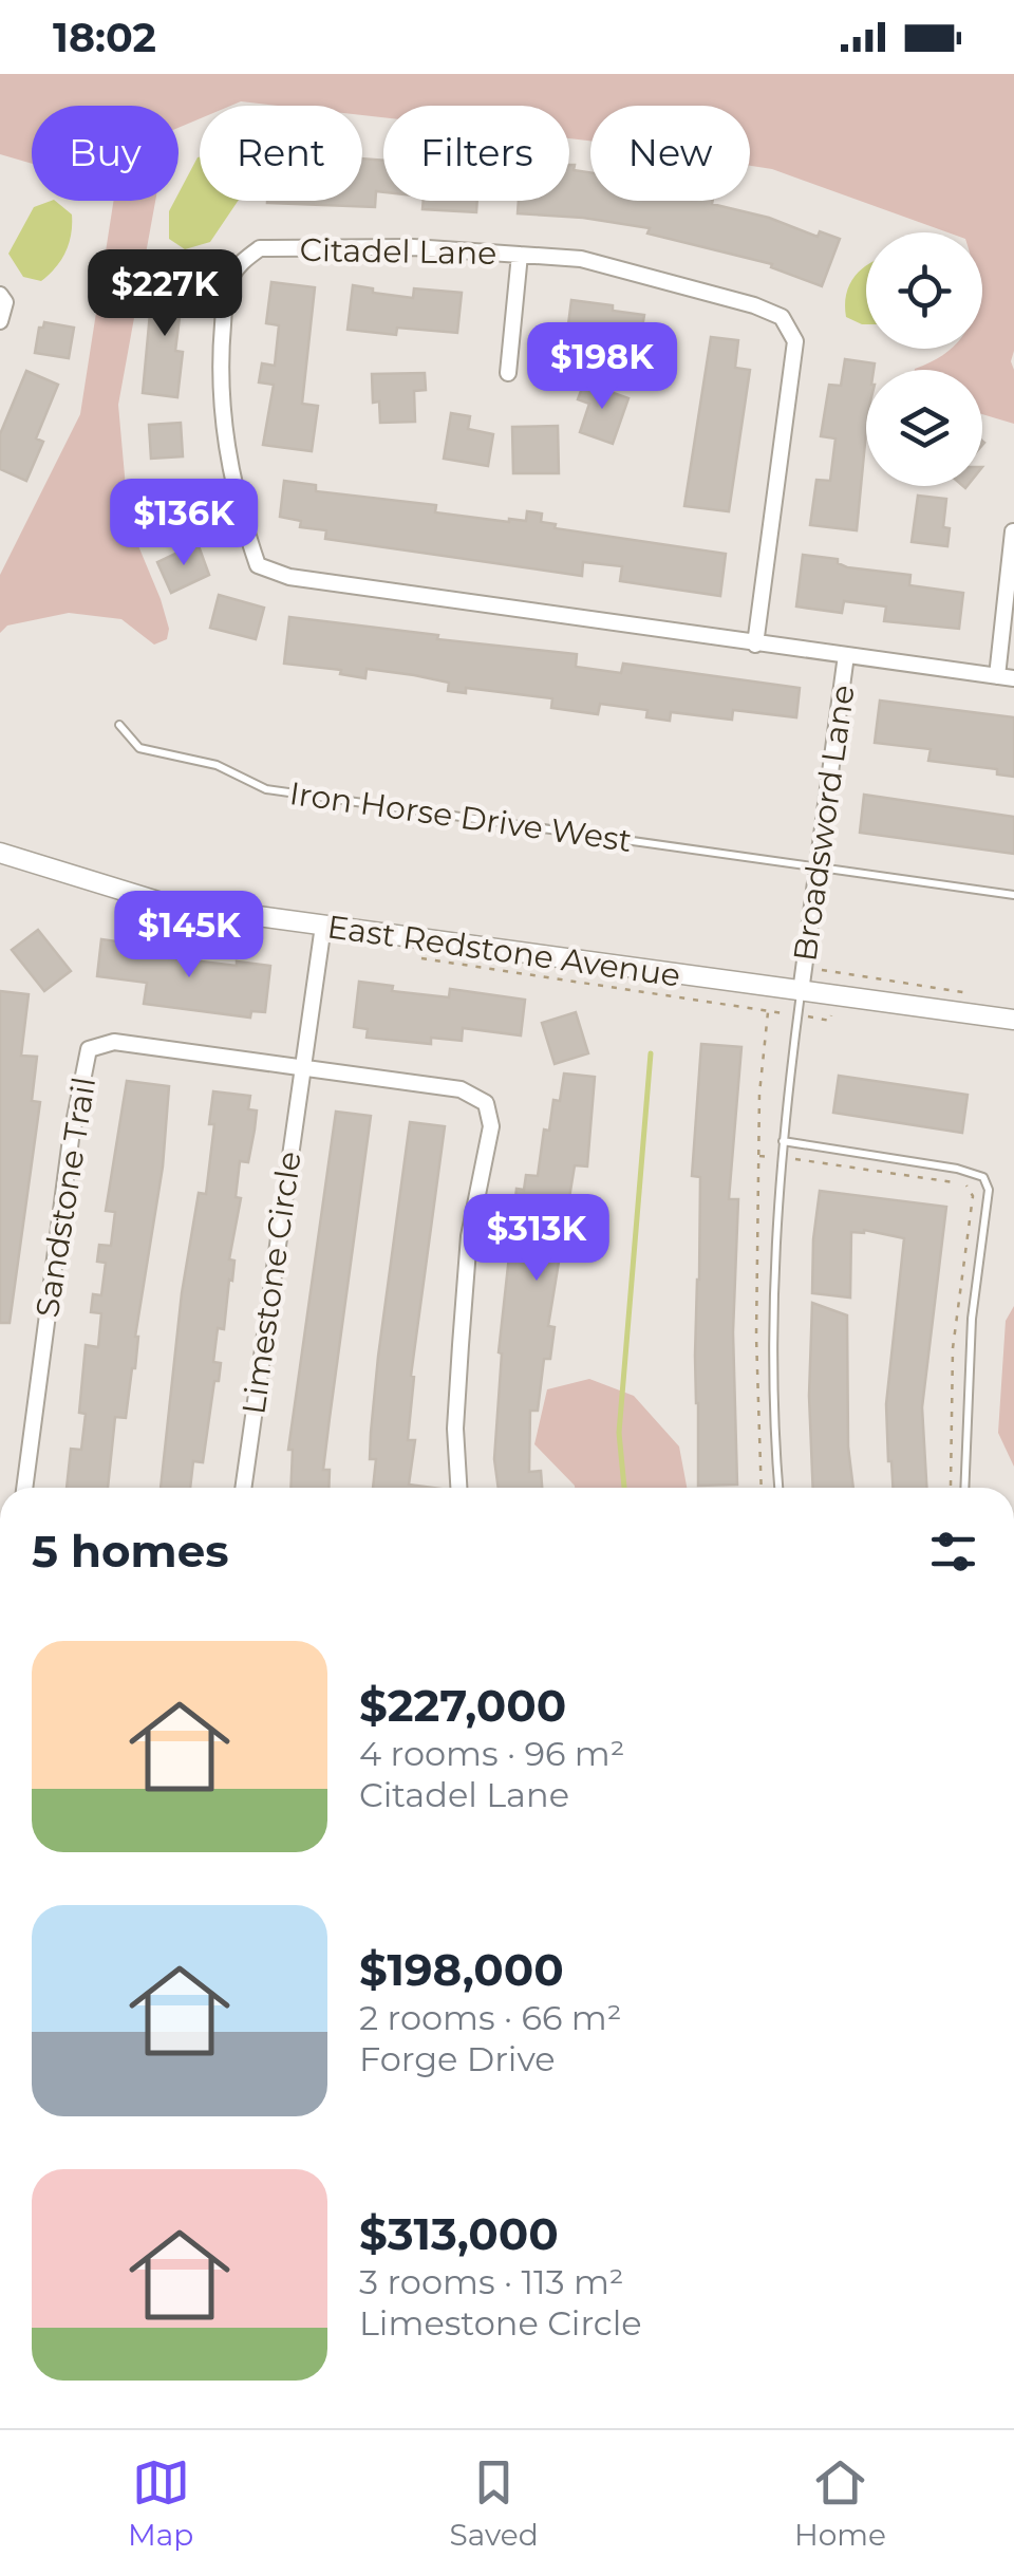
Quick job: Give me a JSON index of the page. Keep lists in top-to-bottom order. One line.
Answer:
{"streets":{"street":["Citadel Lane","Broadsword Lane","East Redstone Avenue","Sandstone Trail","Limestone Circle"],"lane":["Iron Horse Drive West"]},"crossings":[["Citadel Lane","Broadsword Lane"],["Iron Horse Drive West","Broadsword Lane"],["Broadsword Lane","East Redstone Avenue"],["East Redstone Avenue","Limestone Circle"],["Sandstone Trail","Limestone Circle"]],"page":{"status":"18:02","chip":["Buy","Rent","Filters","New"],"price":["$227K","$198K","$136K","$145K","$313K"],"heading":"5 homes","list":[{"name":"$227,000","note":"4 rooms · 96 m² · Citadel Lane"},{"name":"$198,000","note":"2 rooms · 66 m² · Forge Drive"},{"name":"$313,000","note":"3 rooms · 113 m² · Limestone Circle"}],"tabs":["Map","Saved","Home"]}}
